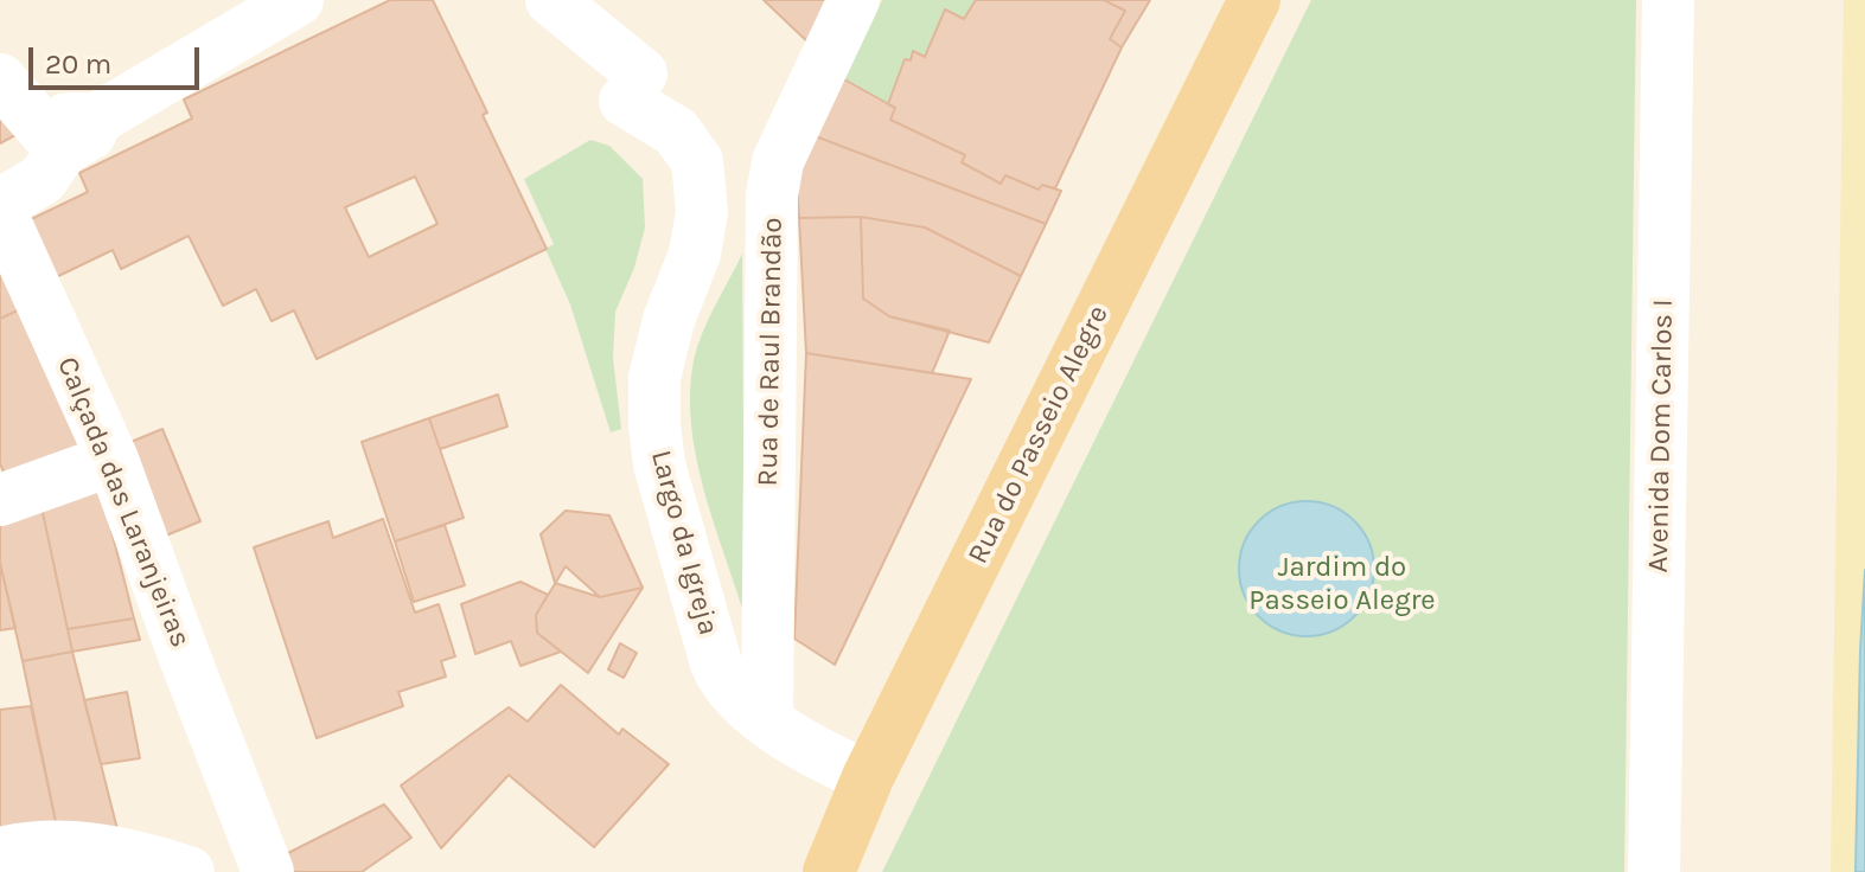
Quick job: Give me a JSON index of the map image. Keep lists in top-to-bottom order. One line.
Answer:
{"streets":{"main road":["Rua do Passeio Alegre"],"street":["Rua de Raul Brandão","Avenida Dom Carlos I","Calçada das Laranjeiras","Largo da Igreja"]},"crossings":[["Rua de Raul Brandão","Largo da Igreja"],["Rua do Passeio Alegre","Largo da Igreja"]],"parks":["Jardim do Passeio Alegre"],"scale_bar":"20 m"}
